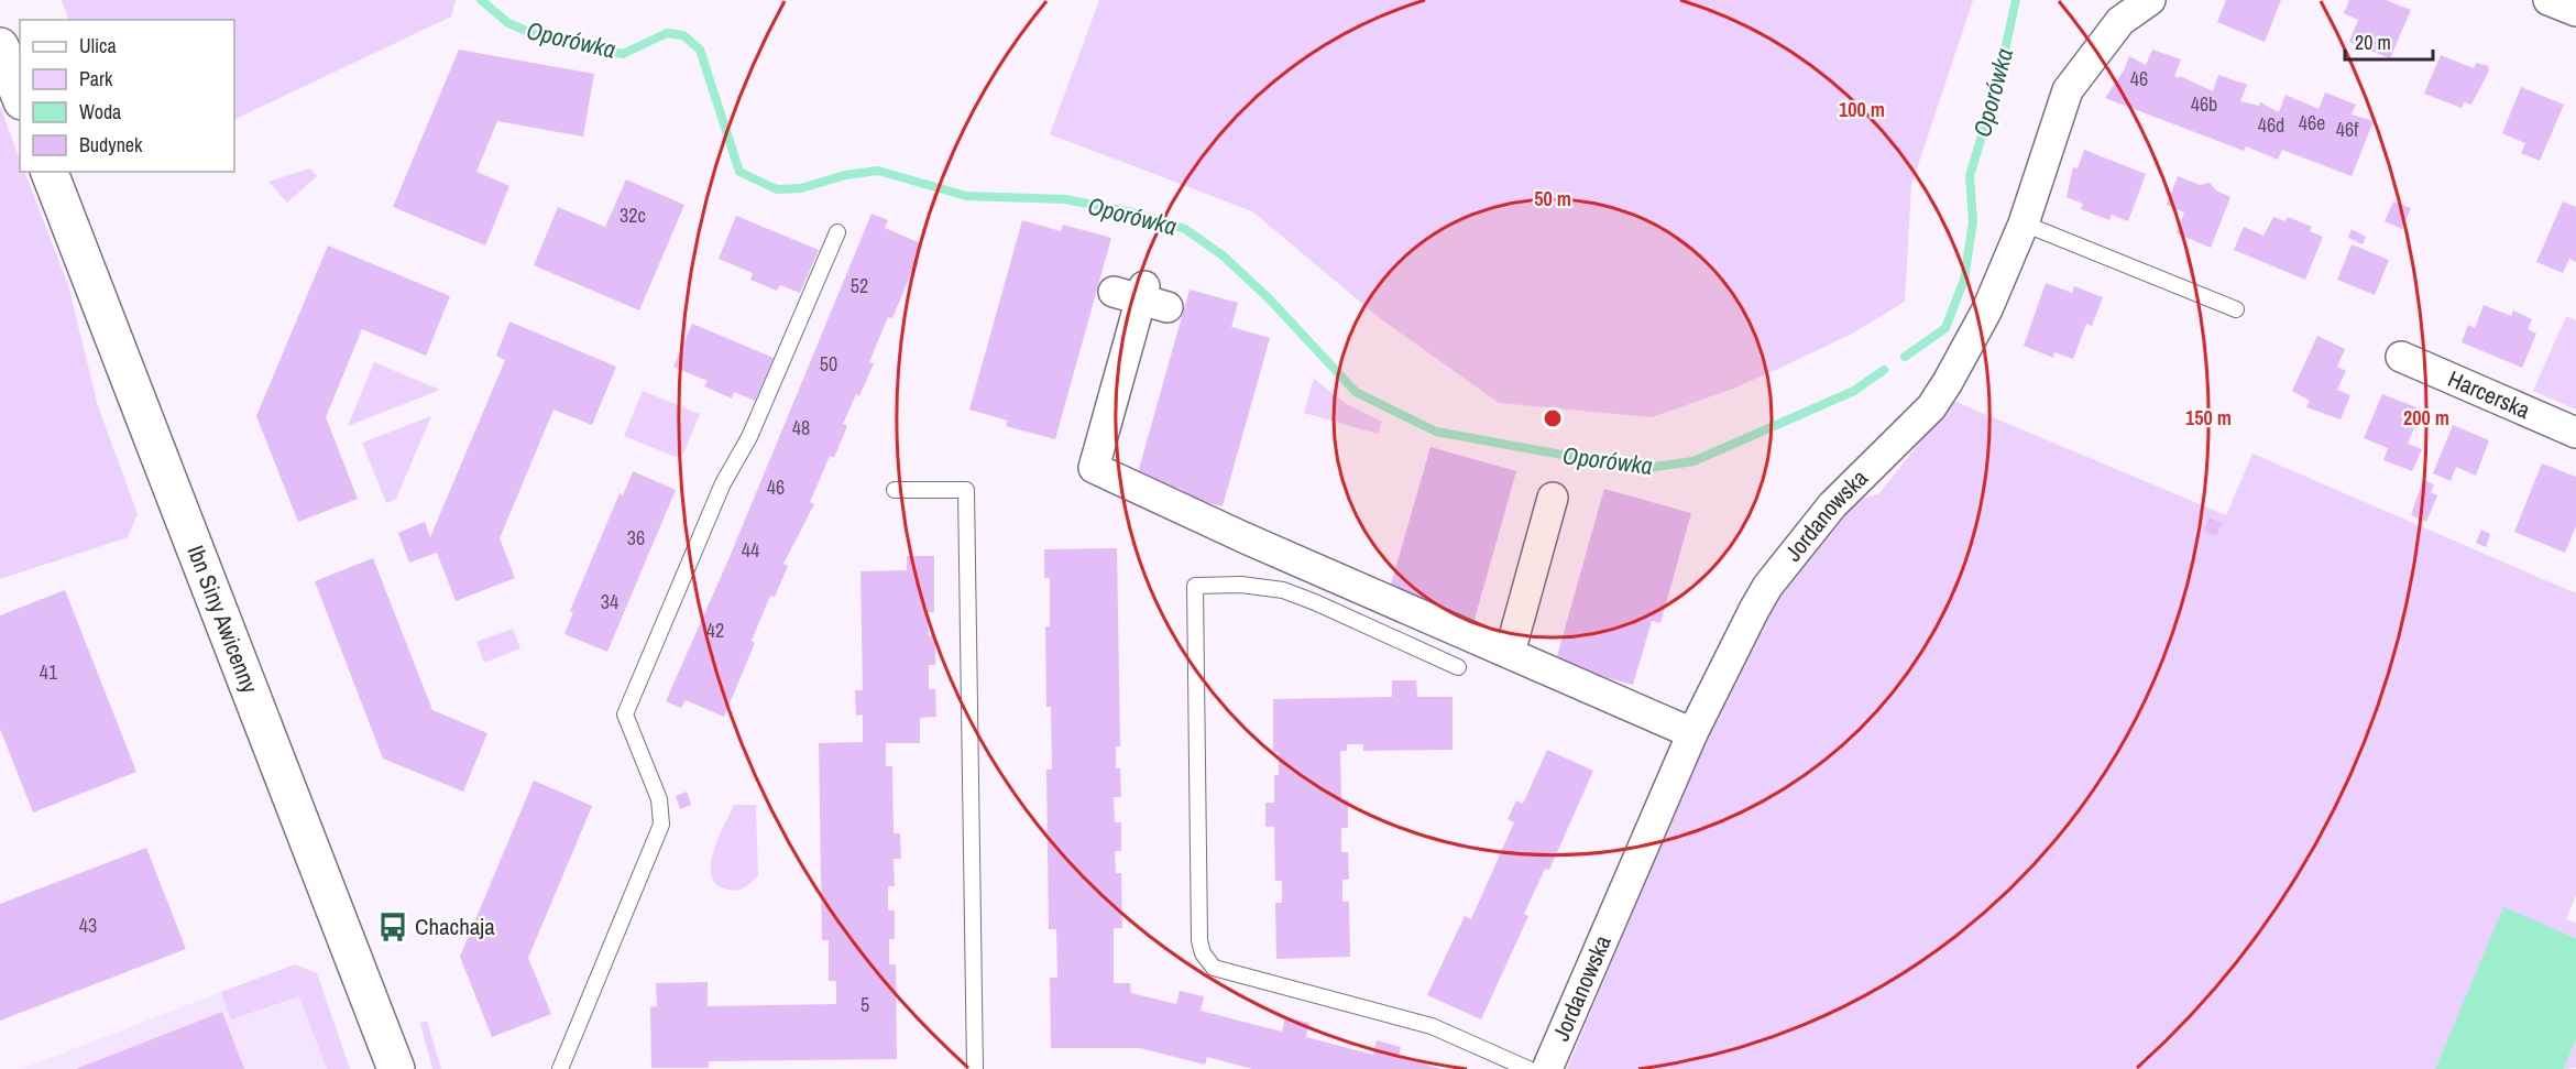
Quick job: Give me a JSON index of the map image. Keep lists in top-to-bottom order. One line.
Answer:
{"streets":{"street":["Harcerska","Jordanowska","Ibn Siny Awicenny"]},"water":["Oporówka"],"places":{"bus stop":["Chachaja"]},"house_numbers":["46","46b","46e","46d","46f","32c","52","50","48","46","36","44","34","42","41","43","5"],"legend":["Ulica","Park","Woda","Budynek"],"scale_bar":"20 m","rings":["100 m","50 m","150 m","200 m"]}
